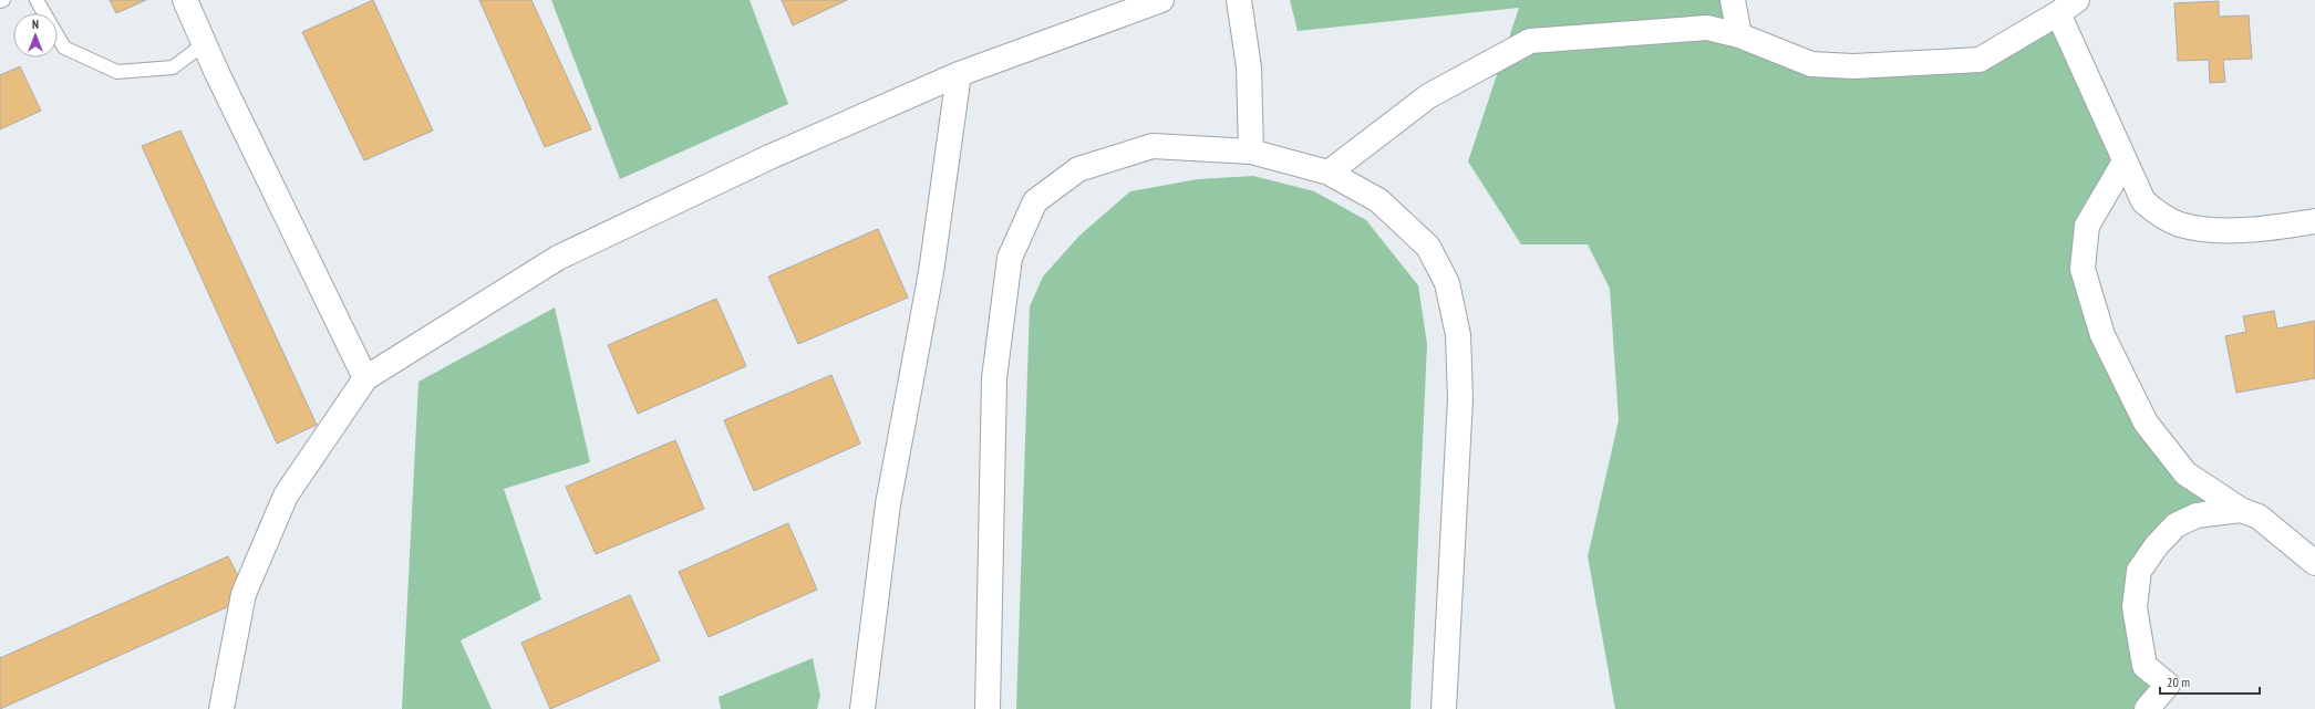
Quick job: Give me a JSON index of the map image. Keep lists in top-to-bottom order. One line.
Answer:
{"scale_bar":"20 m","north":"top"}
